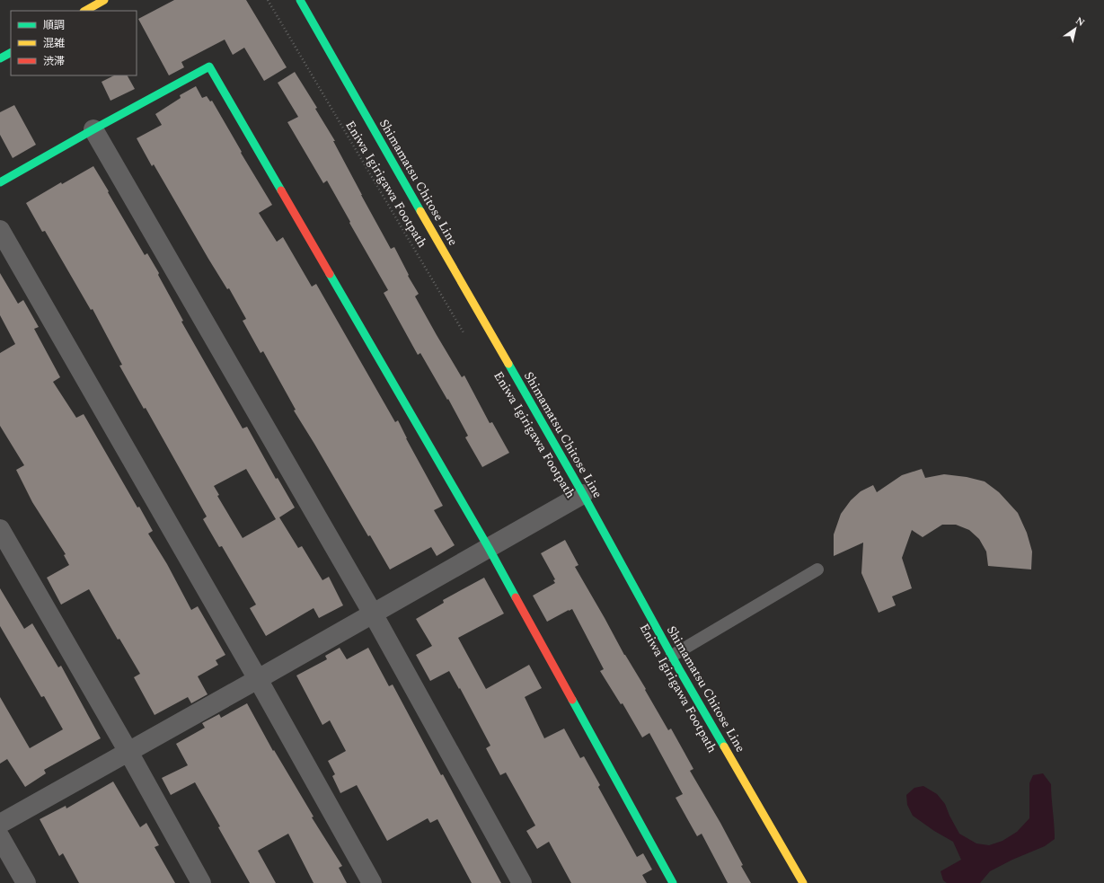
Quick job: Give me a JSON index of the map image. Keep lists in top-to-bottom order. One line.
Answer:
{"streets":{"street":["Shimamatsu Chitose Line"],"path":["Eniwa Igirigawa Footpath"]},"legend":["順調","混雑","渋滞"],"north":"top right"}
